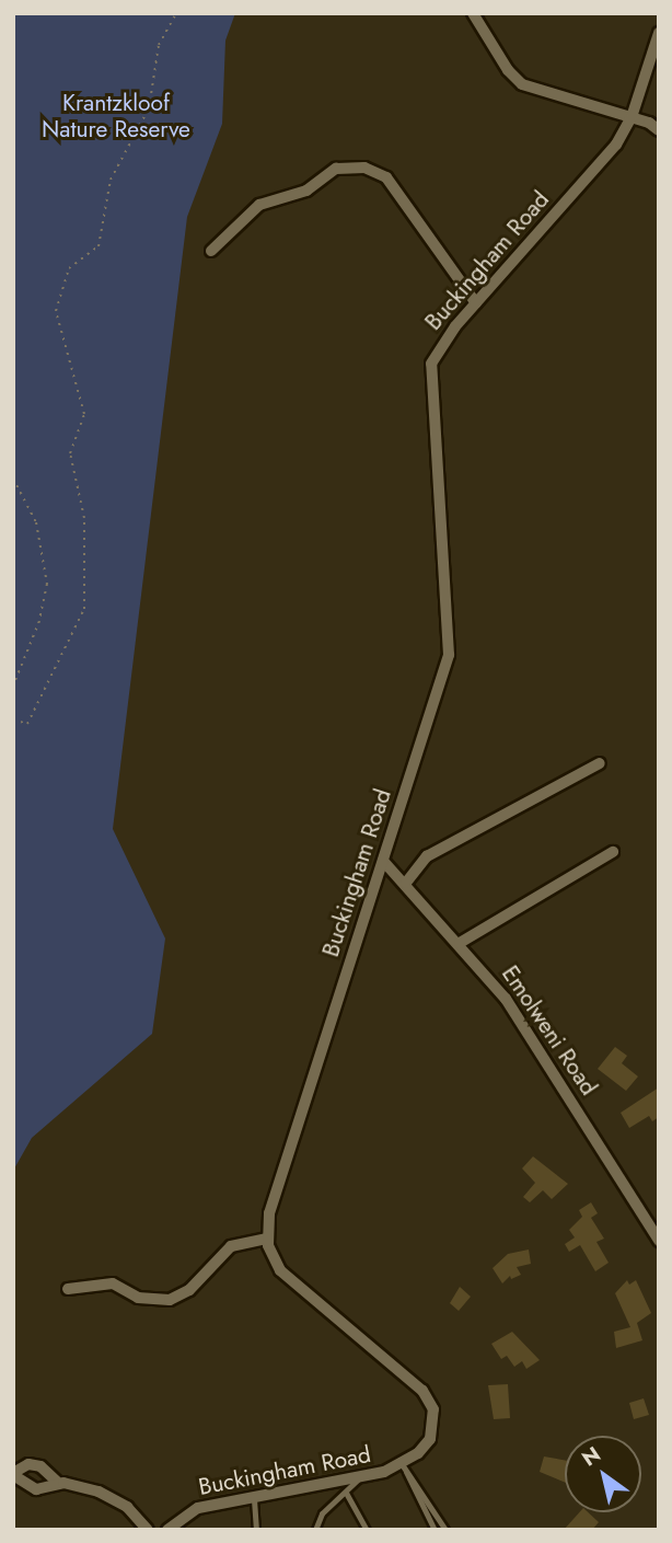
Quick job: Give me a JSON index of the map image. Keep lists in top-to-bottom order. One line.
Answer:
{"streets":{"street":["Buckingham Road","Emolweni Road"]},"crossings":[["Buckingham Road","Emolweni Road"]],"parks":["Krantzkloof Nature Reserve"],"north":"top left"}
